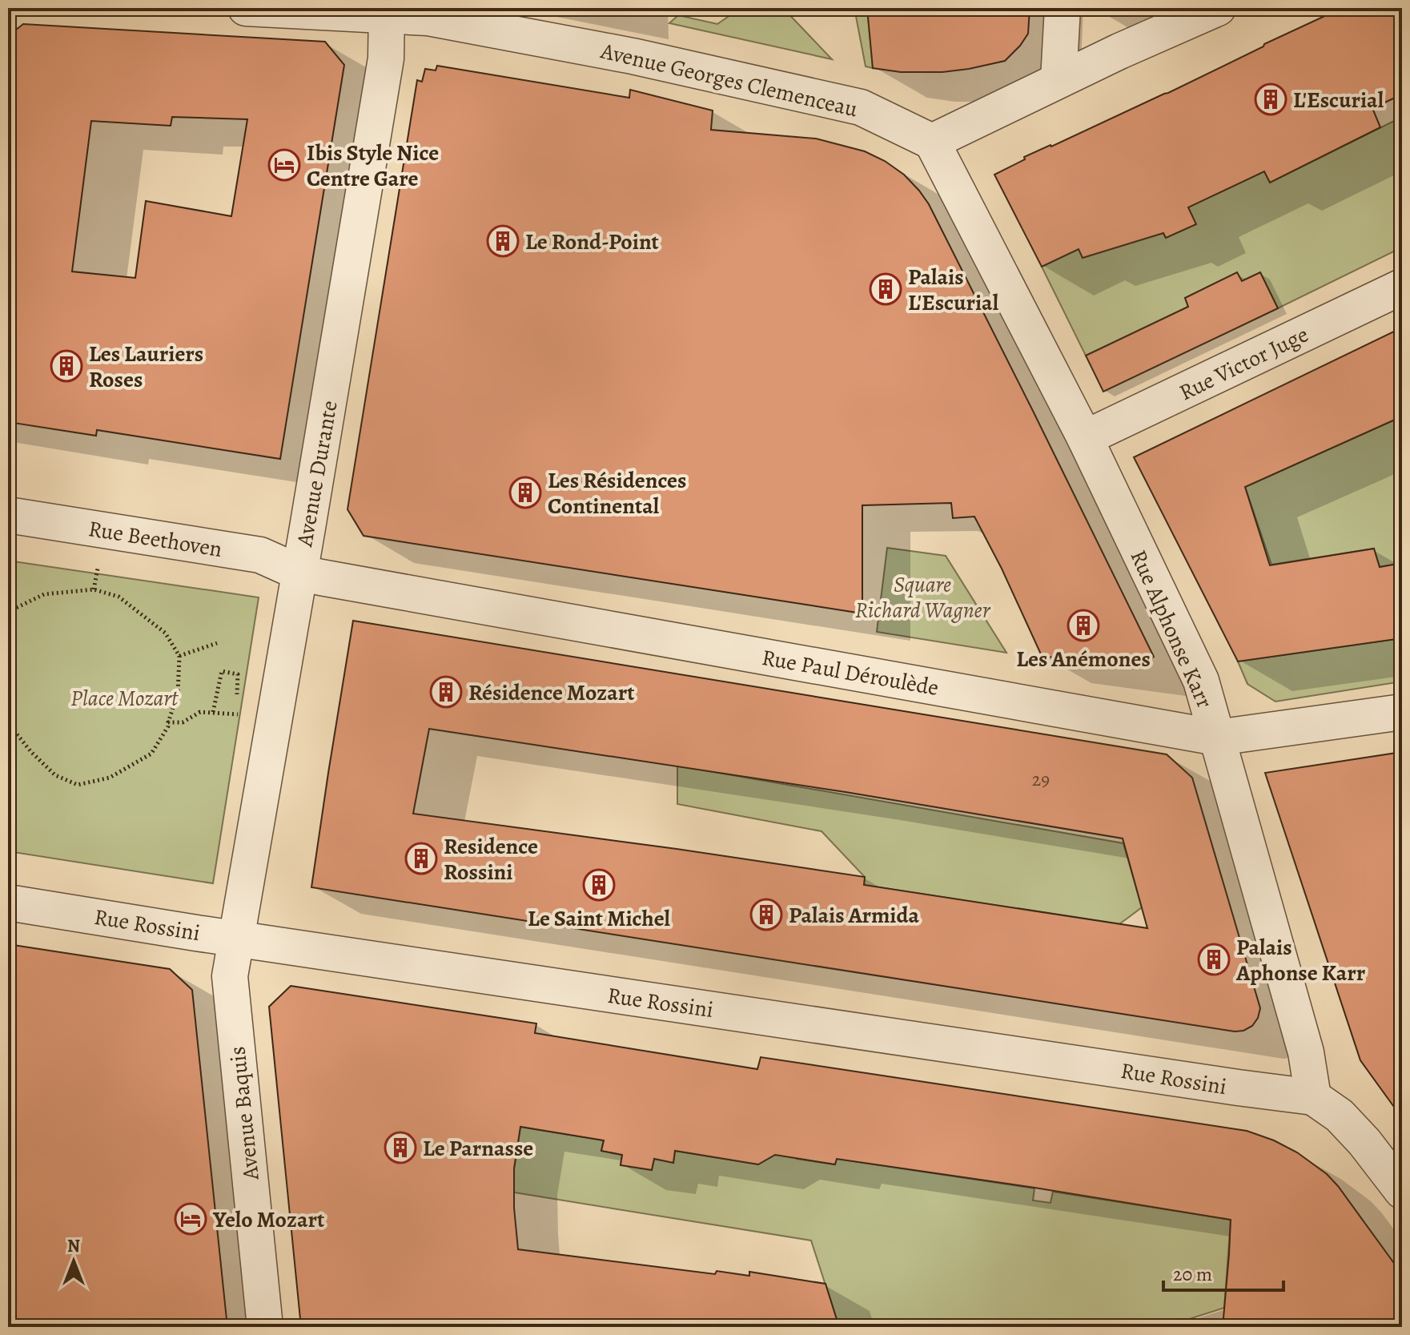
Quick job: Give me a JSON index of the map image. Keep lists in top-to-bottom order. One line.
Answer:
{"streets":{"street":["Avenue Georges Clemenceau","Rue Victor Juge","Avenue Durante","Rue Beethoven","Rue Alphonse Karr","Rue Paul Déroulède","Rue Rossini","Avenue Baquis"]},"crossings":[["Avenue Georges Clemenceau","Avenue Durante"],["Avenue Georges Clemenceau","Rue Alphonse Karr"],["Rue Victor Juge","Rue Alphonse Karr"],["Avenue Durante","Rue Beethoven"],["Avenue Durante","Rue Paul Déroulède"],["Avenue Durante","Rue Rossini"],["Avenue Durante","Avenue Baquis"],["Rue Beethoven","Rue Paul Déroulède"],["Rue Alphonse Karr","Rue Paul Déroulède"],["Rue Alphonse Karr","Rue Rossini"],["Rue Rossini","Avenue Baquis"]],"parks":["Square Richard Wagner","Place Mozart"],"places":{"building":["L'Escurial","Le Rond-Point","Palais L'Escurial","Les Lauriers Roses","Les Résidences Continental","Les Anémones","Résidence Mozart","Residence Rossini","Le Saint Michel","Palais Armida","Palais Aphonse Karr","Le Parnasse"],"hotel":["Ibis Style Nice Centre Gare","Yelo Mozart"]},"house_numbers":["29"],"scale_bar":"20 m","north":"top"}
